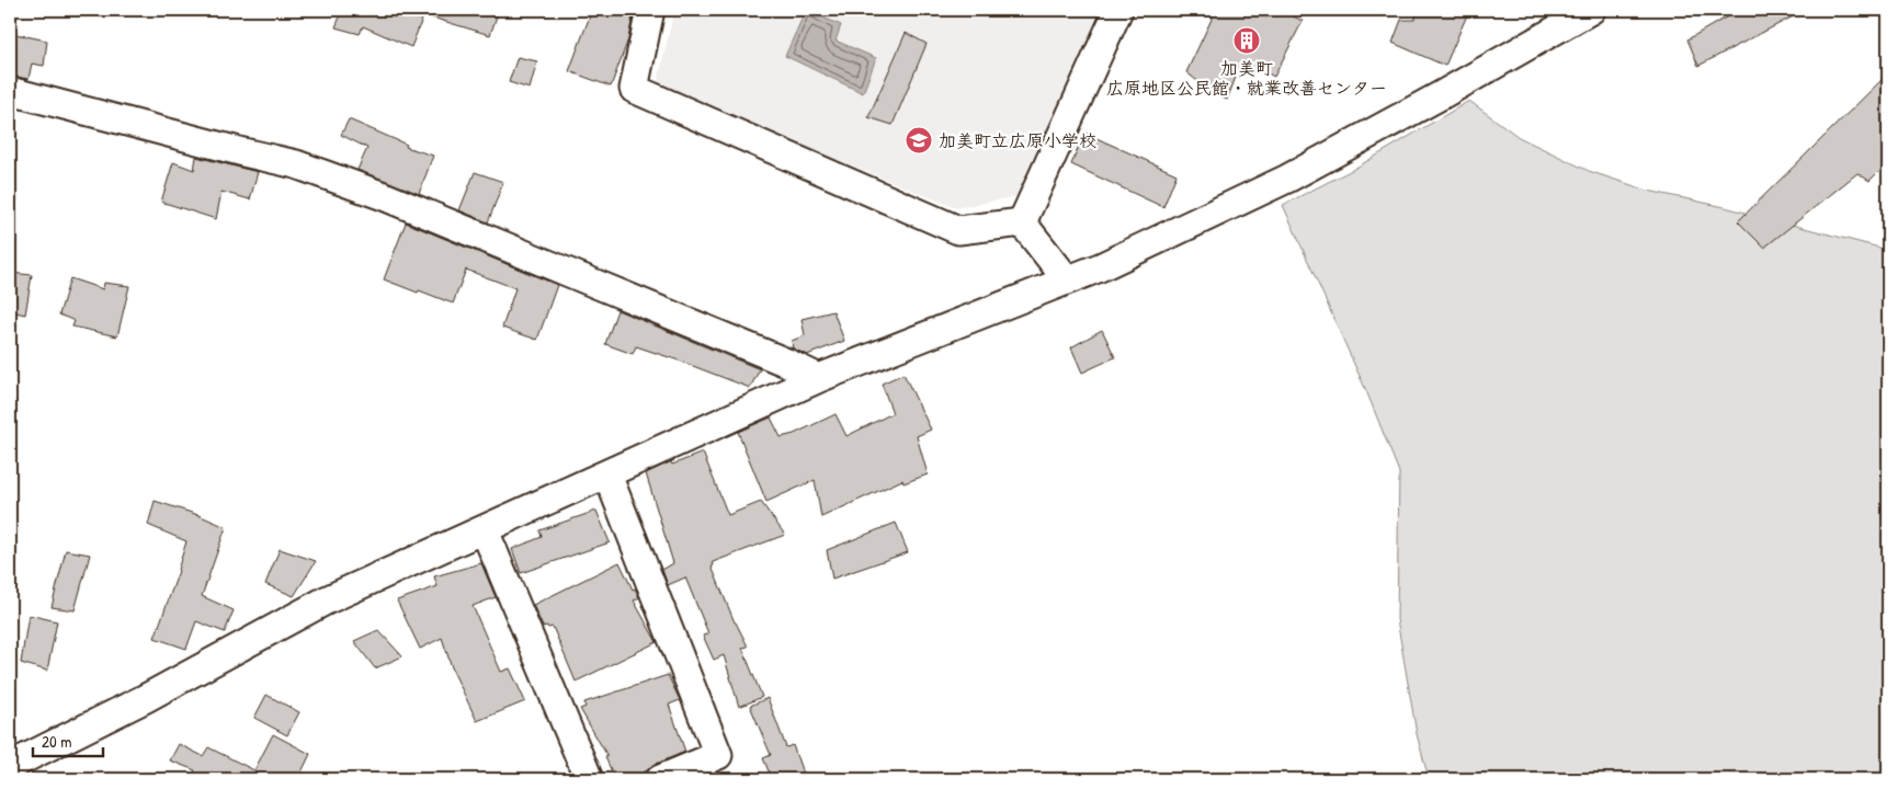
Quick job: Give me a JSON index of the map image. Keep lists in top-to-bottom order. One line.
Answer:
{"places":{"building":["加美町 広原地区公民館・就業改善センター"],"school or university":["加美町立広原小学校"]},"scale_bar":"20 m"}
